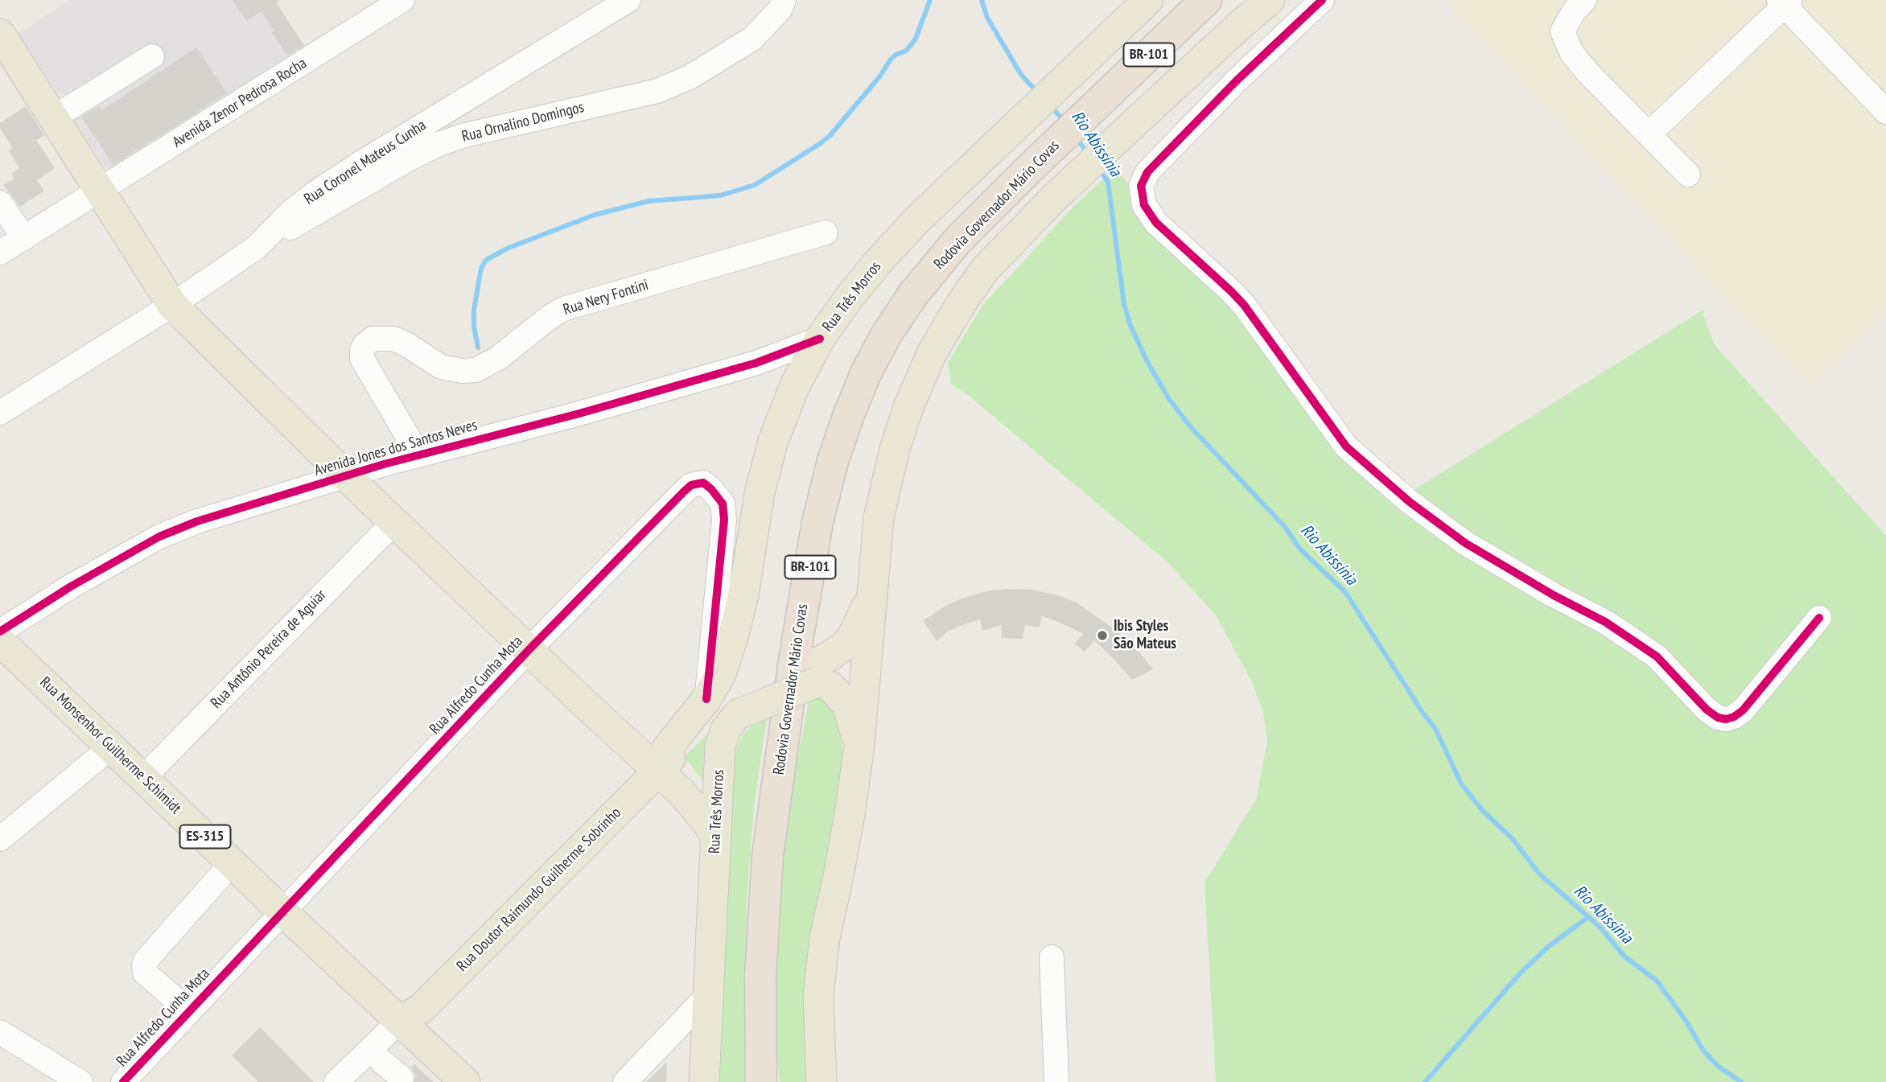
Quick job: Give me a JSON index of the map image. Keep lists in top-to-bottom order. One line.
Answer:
{"streets":{"highway":["BR-101","Rodovia Governador Mário Covas"],"main road":["Rua Três Morros","Rua Monsenhor Guilherme Schimidt","ES-315","Rua Doutor Raimundo Guilherme Sobrinho"],"street":["Avenida Zenor Pedrosa Rocha","Rua Ornalino Domingos","Rua Coronel Mateus Cunha","Rua Nery Fontini","Avenida Jones dos Santos Neves","Rua Antônio Pereira de Aguiar","Rua Alfredo Cunha Mota"]},"crossings":[["Rua Ornalino Domingos","Rua Coronel Mateus Cunha"],["Rua Três Morros","Avenida Jones dos Santos Neves"],["Rua Três Morros","Rua Alfredo Cunha Mota"],["Rua Três Morros","Rua Doutor Raimundo Guilherme Sobrinho"],["Rua Nery Fontini","Avenida Jones dos Santos Neves"],["Rua Antônio Pereira de Aguiar","Rua Monsenhor Guilherme Schimidt"],["Rua Alfredo Cunha Mota","Rua Monsenhor Guilherme Schimidt"],["Rua Monsenhor Guilherme Schimidt","Rua Doutor Raimundo Guilherme Sobrinho"]],"water":["Rio Abissínia"],"places":["Ibis Styles São Mateus"]}
